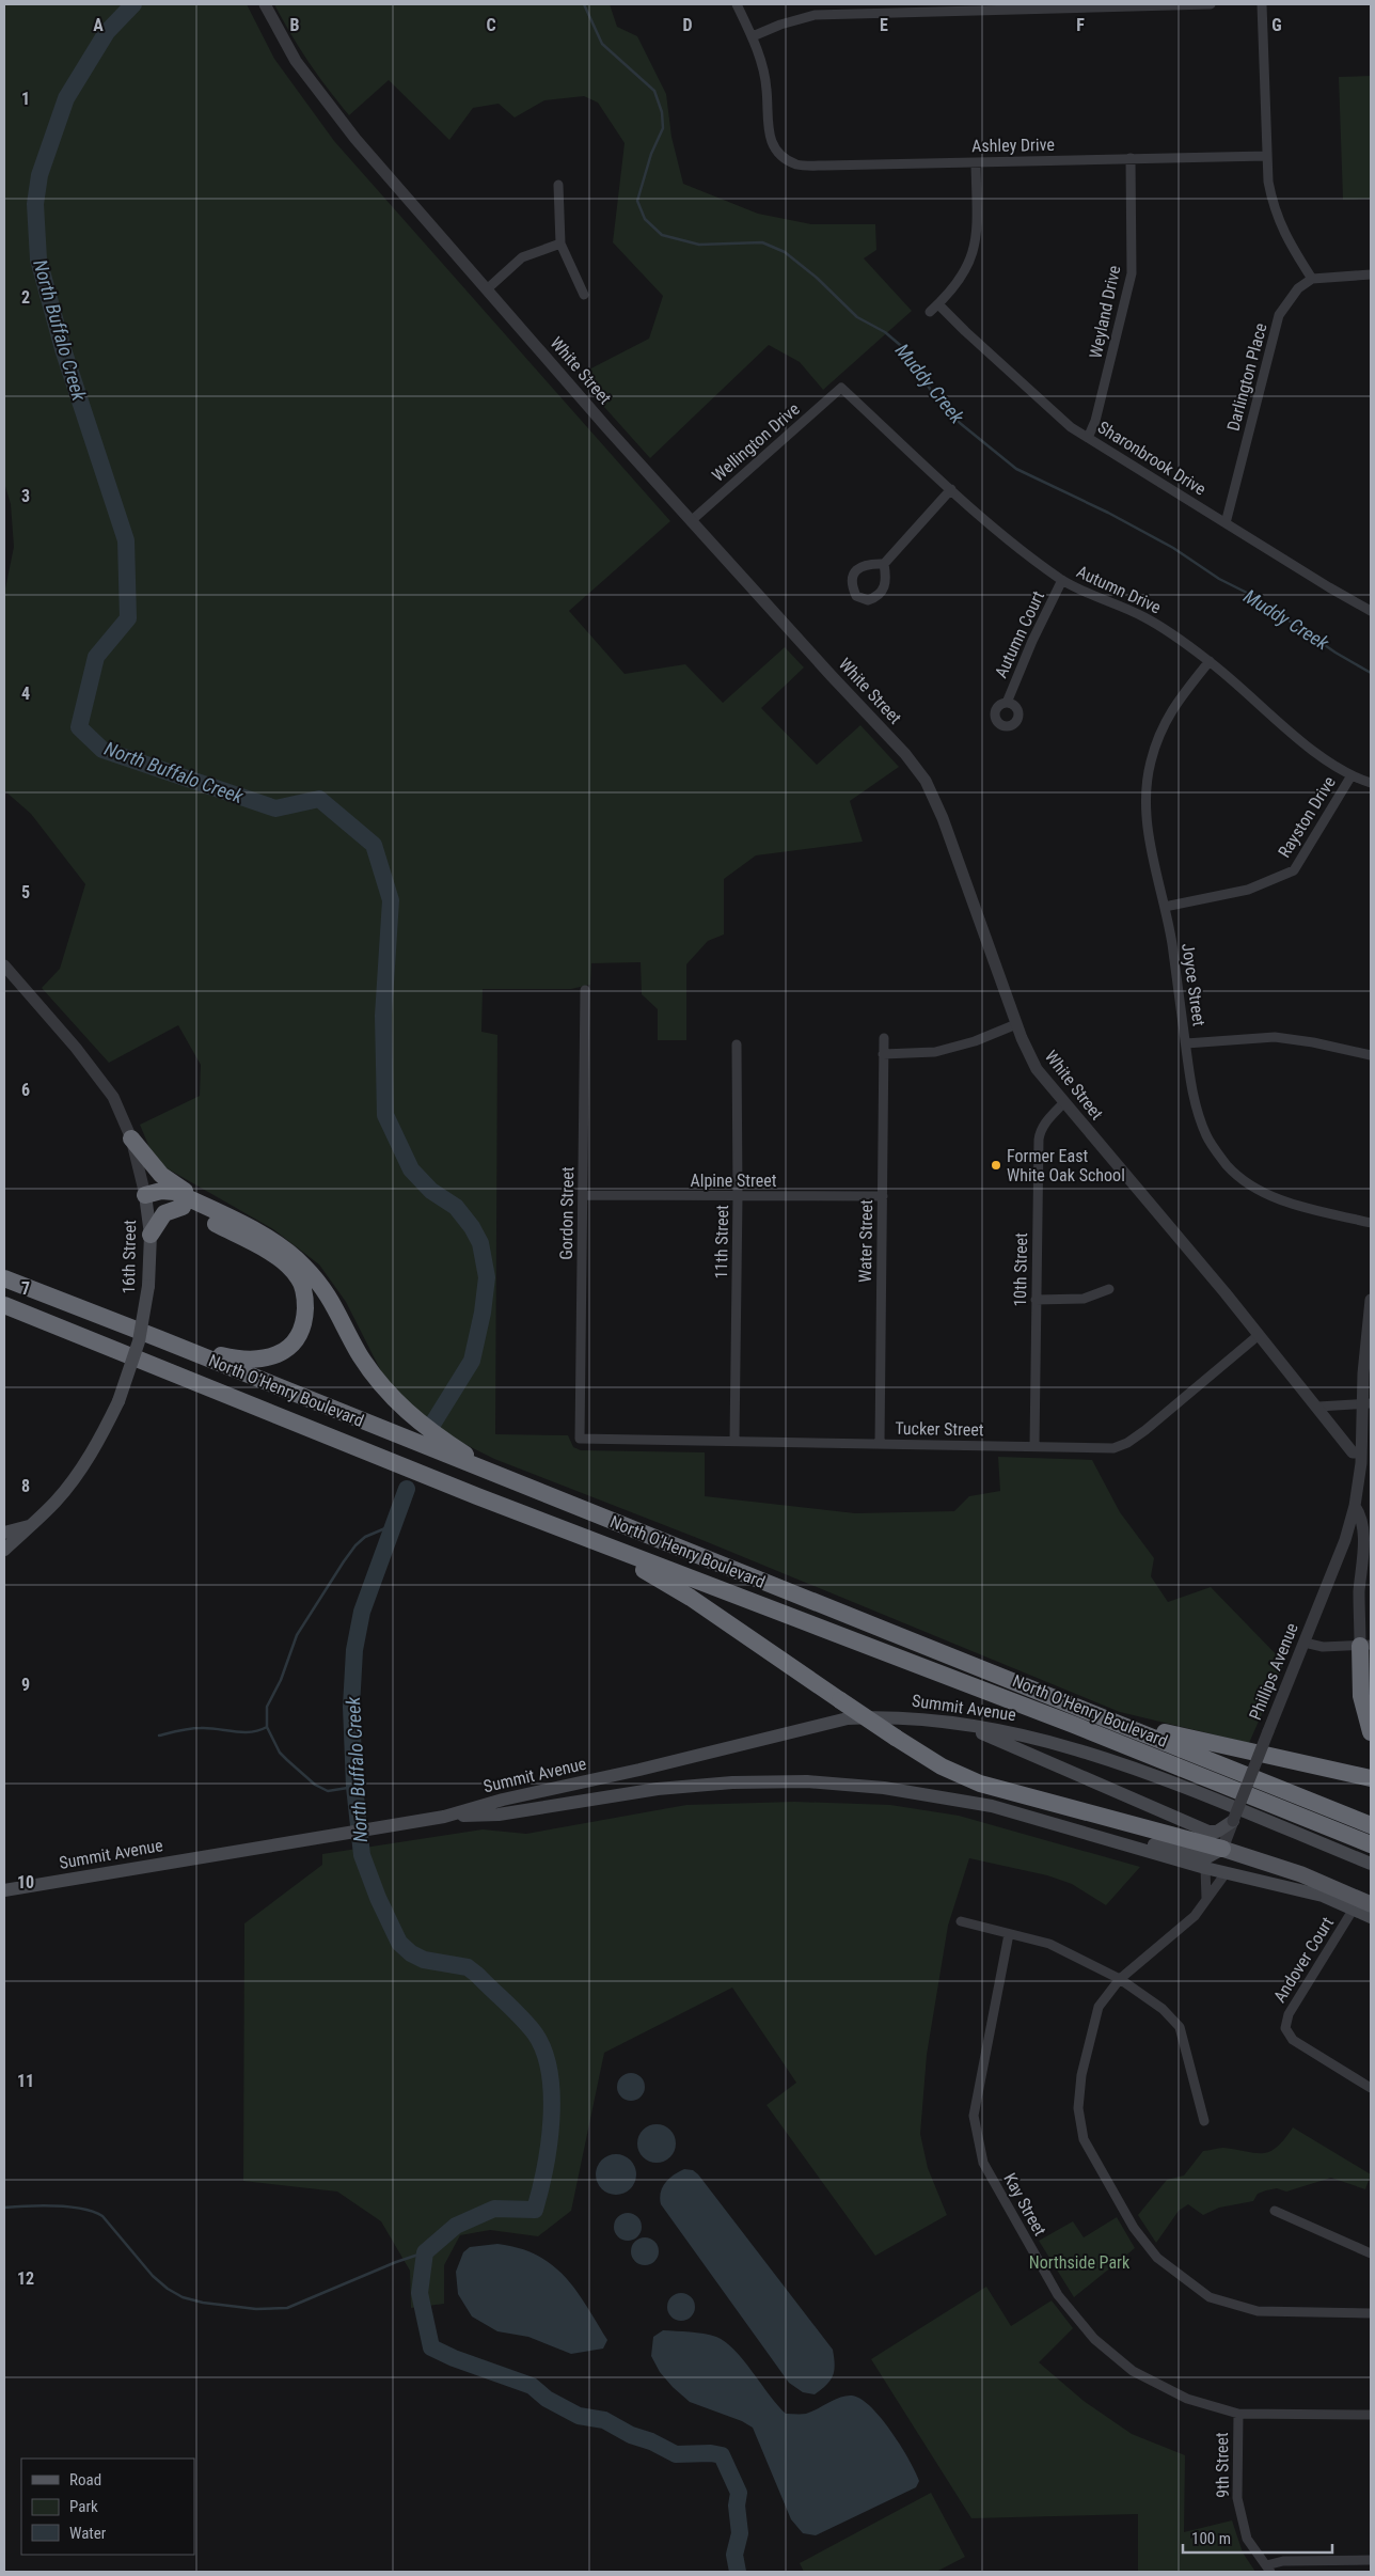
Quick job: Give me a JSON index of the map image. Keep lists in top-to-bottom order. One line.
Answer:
{"streets":{"highway":["North O'Henry Boulevard"],"main road":["16th Street","Summit Avenue"],"street":["Ashley Drive","Weyland Drive","White Street","Darlington Place","Wellington Drive","Sharonbrook Drive","Autumn Drive","Autumn Court","Rayston Drive","Joyce Street","Alpine Street","Gordon Street","Water Street","11th Street","10th Street","Tucker Street","Phillips Avenue","Andover Court","Kay Street","9th Street"]},"crossings":[["Ashley Drive","Weyland Drive"],["Weyland Drive","Sharonbrook Drive"],["White Street","Wellington Drive"],["White Street","10th Street"],["White Street","Tucker Street"],["White Street","Phillips Avenue"],["Darlington Place","Sharonbrook Drive"],["Wellington Drive","Autumn Drive"],["Autumn Drive","Autumn Court"],["Autumn Drive","Rayston Drive"],["Autumn Drive","Joyce Street"],["Rayston Drive","Joyce Street"],["Alpine Street","Gordon Street"],["Alpine Street","Water Street"],["Alpine Street","11th Street"],["Gordon Street","Tucker Street"],["Water Street","Tucker Street"],["11th Street","Tucker Street"],["10th Street","Tucker Street"],["Summit Avenue","Andover Court"],["Kay Street","9th Street"]],"water":["North Buffalo Creek","Muddy Creek"],"parks":["Northside Park"],"places":["Former East White Oak School"],"legend":["Road","Park","Water"],"scale_bar":"100 m","grid":{"columns":["A","B","C","D","E","F","G"],"rows":["1","2","3","4","5","6","7","8","9","10","11","12"]}}
